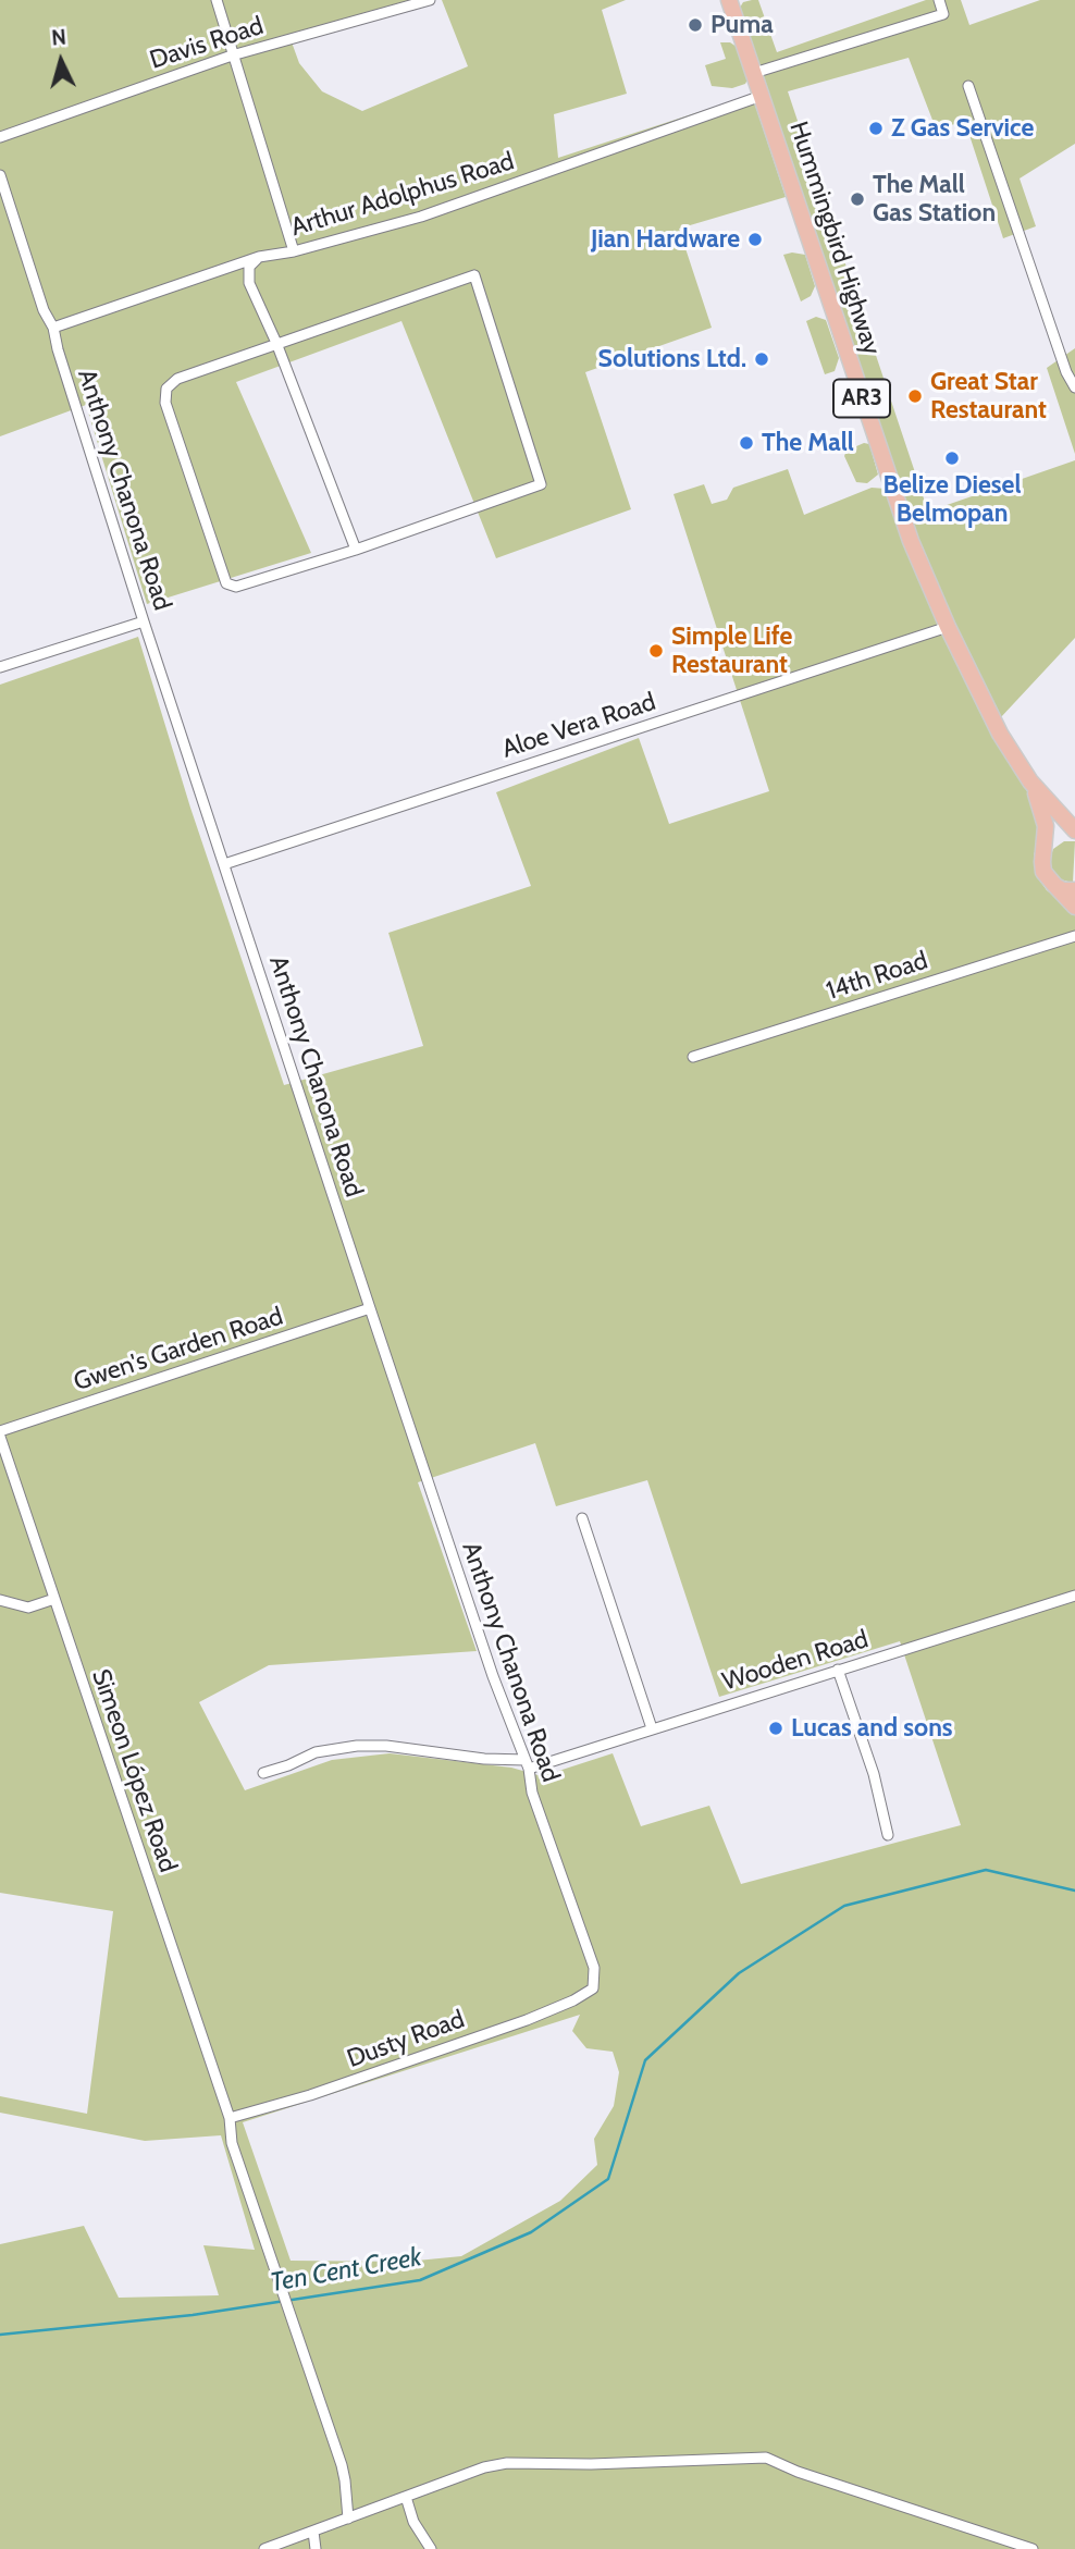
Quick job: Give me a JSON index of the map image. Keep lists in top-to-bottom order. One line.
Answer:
{"streets":{"main road":["Hummingbird Highway","AR3"],"street":["Davis Road","Arthur Adolphus Road","Anthony Chanona Road","Aloe Vera Road","14th Road","Gwen's Garden Road","Wooden Road","Simeon López Road","Dusty Road"]},"crossings":[["Arthur Adolphus Road","Hummingbird Highway"],["Arthur Adolphus Road","Anthony Chanona Road"],["Hummingbird Highway","Aloe Vera Road"],["Anthony Chanona Road","Aloe Vera Road"],["Anthony Chanona Road","Gwen's Garden Road"],["Anthony Chanona Road","Wooden Road"],["Anthony Chanona Road","Dusty Road"],["Simeon López Road","Dusty Road"]],"water":["Ten Cent Creek"],"places":["Puma","Z Gas Service","The Mall Gas Station","Jian Hardware","Solutions Ltd.","Great Star Restaurant","The Mall","Belize Diesel Belmopan","Simple Life Restaurant","Lucas and sons"],"north":"top"}
